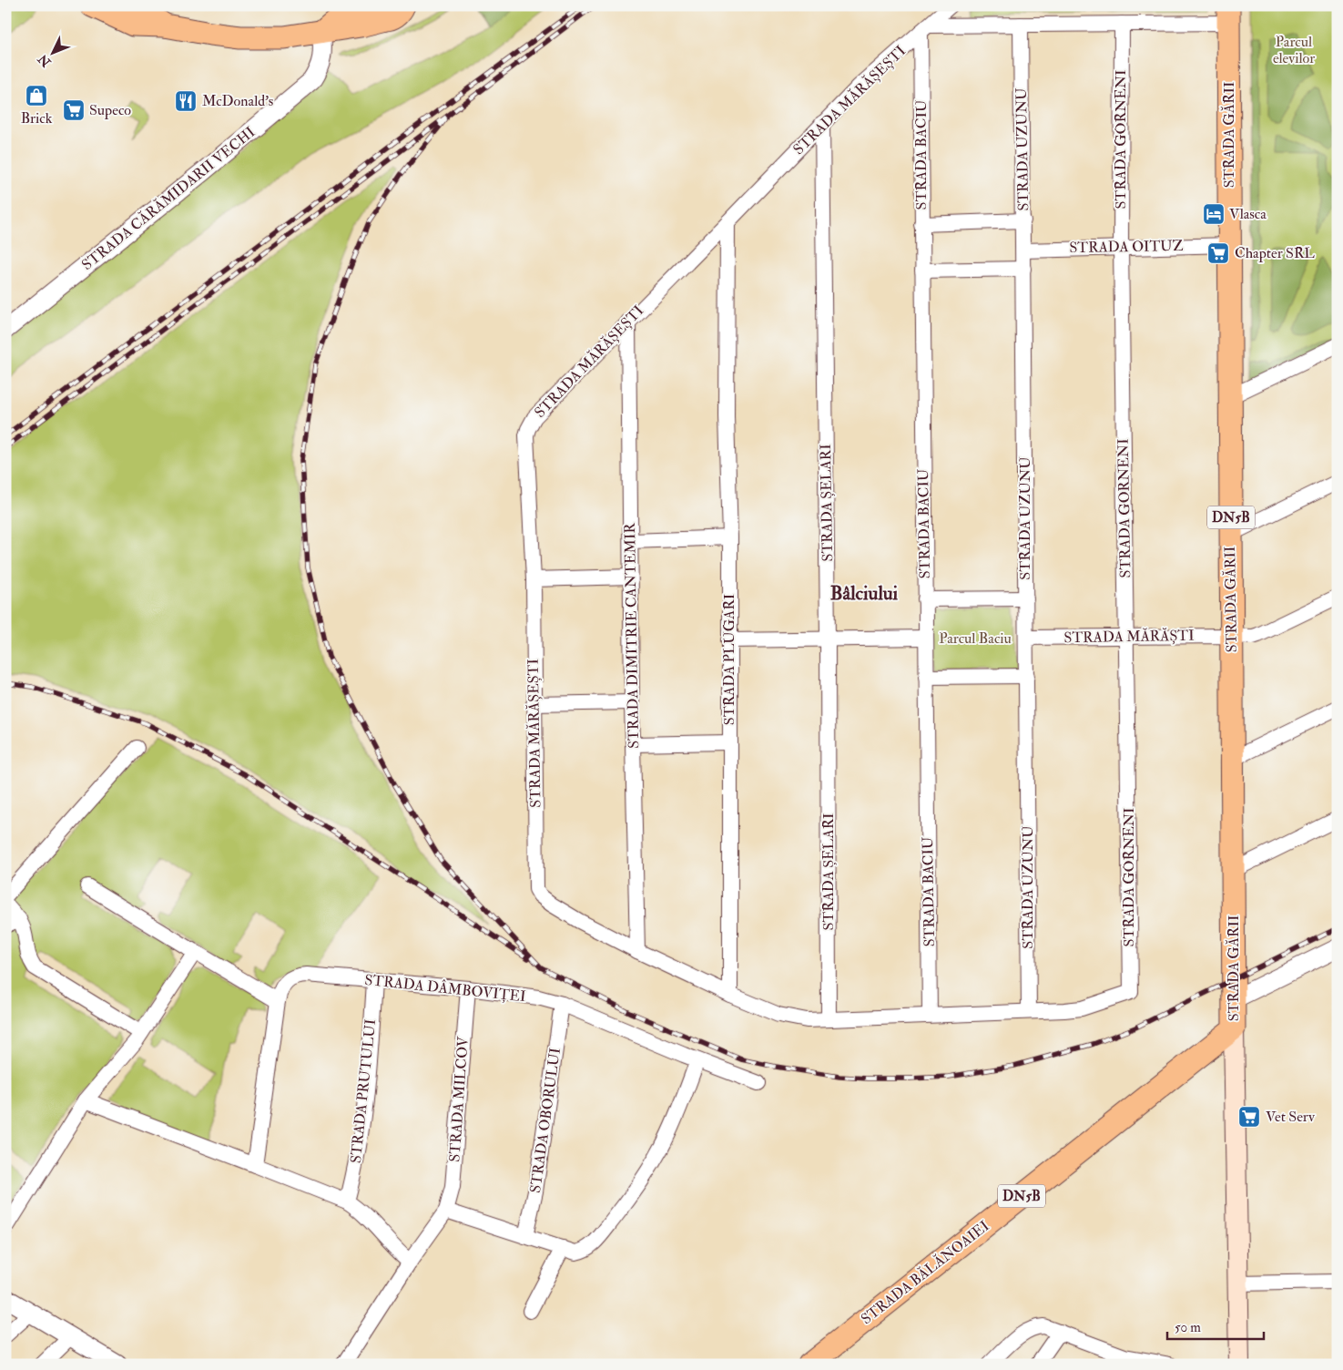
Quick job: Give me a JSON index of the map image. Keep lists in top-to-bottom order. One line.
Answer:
{"streets":{"main road":["STRADA GĂRII","DN5B","STRADA BĂLĂNOAIEI"],"street":["STRADA MĂRĂȘEȘTI","STRADA GORNENI","STRADA UZUNU","STRADA BACIU","STRADA CĂRĂMIDARII VECHI","STRADA OITUZ","STRADA ȘELARI","STRADA DIMITRIE CANTEMIR","STRADA MĂRĂȘTI","STRADA PLUGARI","STRADA DÂMBOVIȚEI","STRADA PRUTULUI","STRADA MILCOV","STRADA OBORULUI"]},"crossings":[["STRADA MĂRĂȘEȘTI","STRADA BACIU"],["STRADA MĂRĂȘEȘTI","STRADA ȘELARI"],["STRADA MĂRĂȘEȘTI","STRADA DIMITRIE CANTEMIR"],["STRADA MĂRĂȘEȘTI","STRADA PLUGARI"],["STRADA GĂRII","STRADA OITUZ"],["STRADA GĂRII","STRADA MĂRĂȘTI"],["STRADA GĂRII","STRADA BĂLĂNOAIEI"],["STRADA GORNENI","STRADA UZUNU"],["STRADA GORNENI","STRADA OITUZ"],["STRADA GORNENI","STRADA MĂRĂȘTI"],["STRADA UZUNU","STRADA OITUZ"],["STRADA UZUNU","STRADA MĂRĂȘTI"],["STRADA DÂMBOVIȚEI","STRADA PRUTULUI"],["STRADA DÂMBOVIȚEI","STRADA MILCOV"],["STRADA DÂMBOVIȚEI","STRADA OBORULUI"]],"districts":["Bâlciului"],"parks":["Parcul elevilor","Parcul Baciu"],"places":{"shop":["Brick"],"restaurant":["McDonald's"],"supermarket":["Supeco","Chapter SRL","Vet Serv"],"hotel":["Vlasca"]},"scale_bar":"50 m","north":"bottom left"}
